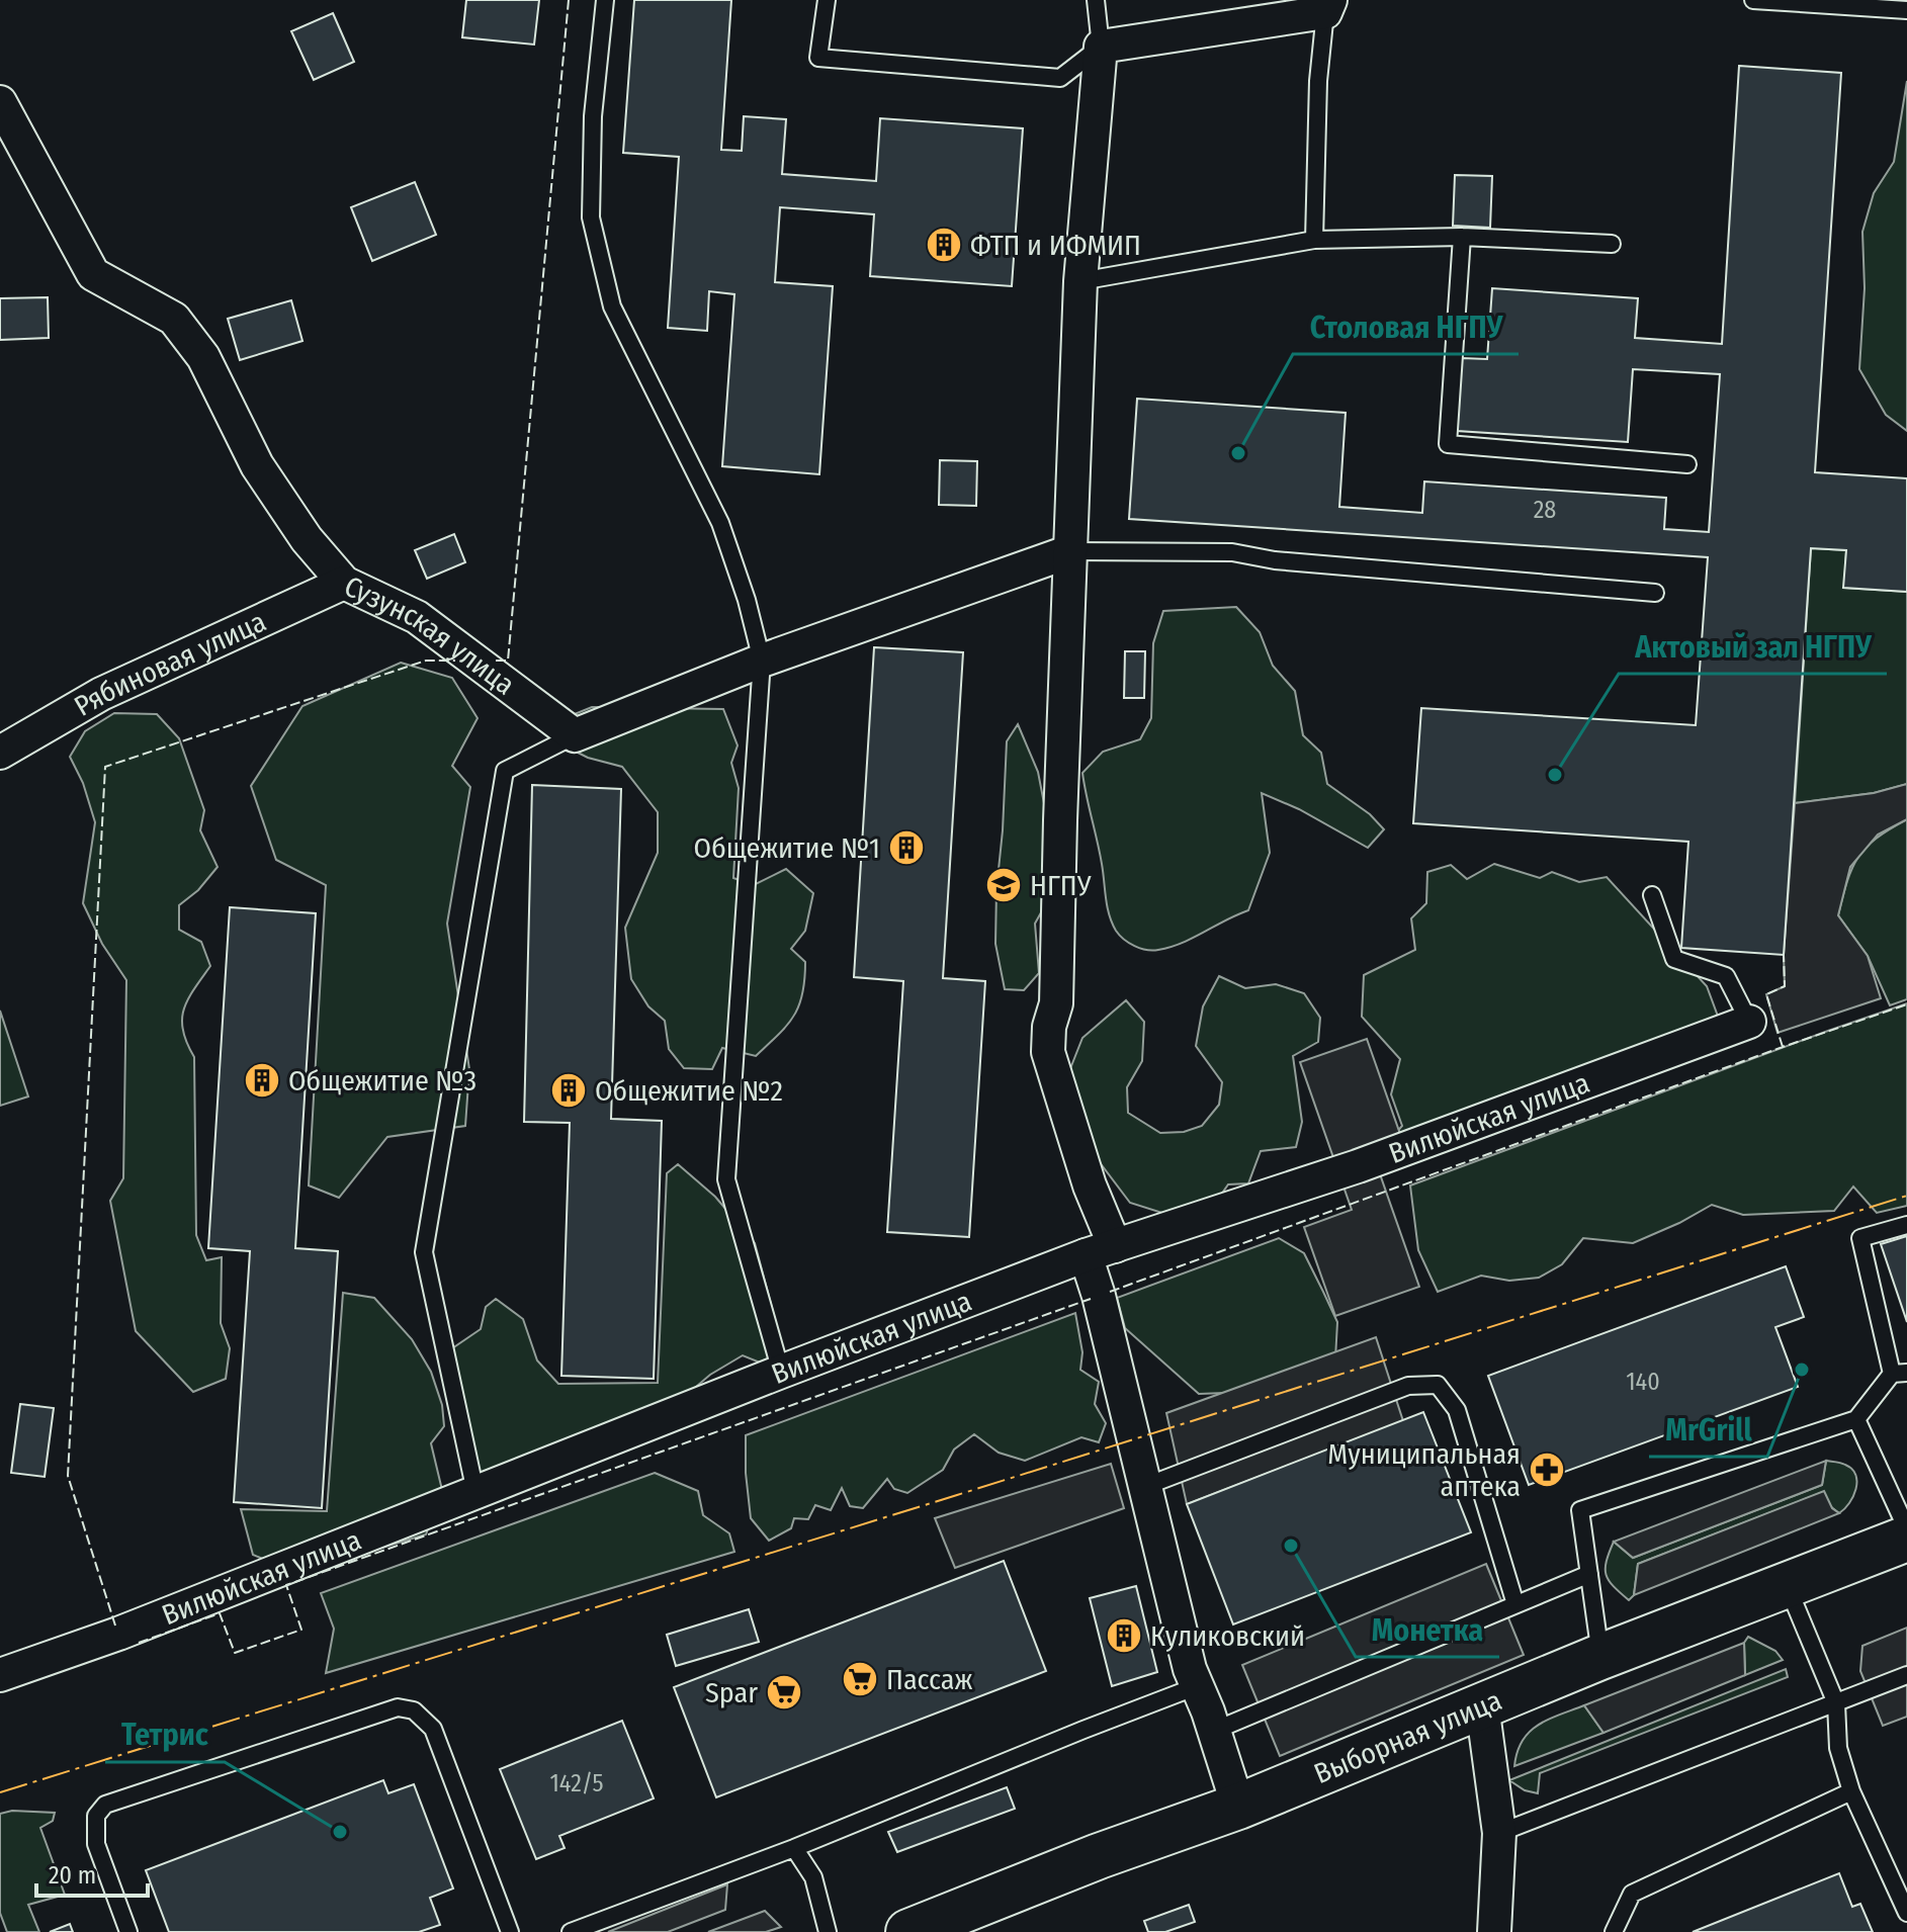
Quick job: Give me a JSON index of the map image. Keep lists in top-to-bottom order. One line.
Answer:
{"streets":{"main road":["Выборная улица"],"street":["Сузунская улица","Рябиновая улица","Вилюйская улица"]},"crossings":[["Сузунская улица","Рябиновая улица"]],"places":{"building":["ФТП и ИФМИП","Общежитие №1","Общежитие №3","Общежитие №2","Куликовский"],"other":["Столовая НГПУ","Актовый зал НГПУ","MrGrill","Монетка","Тетрис"],"school or university":["НГПУ"],"pharmacy":["Муниципальная аптека"],"supermarket":["Пассаж","Spar"]},"house_numbers":["28","140","142/5"],"scale_bar":"20 m"}
